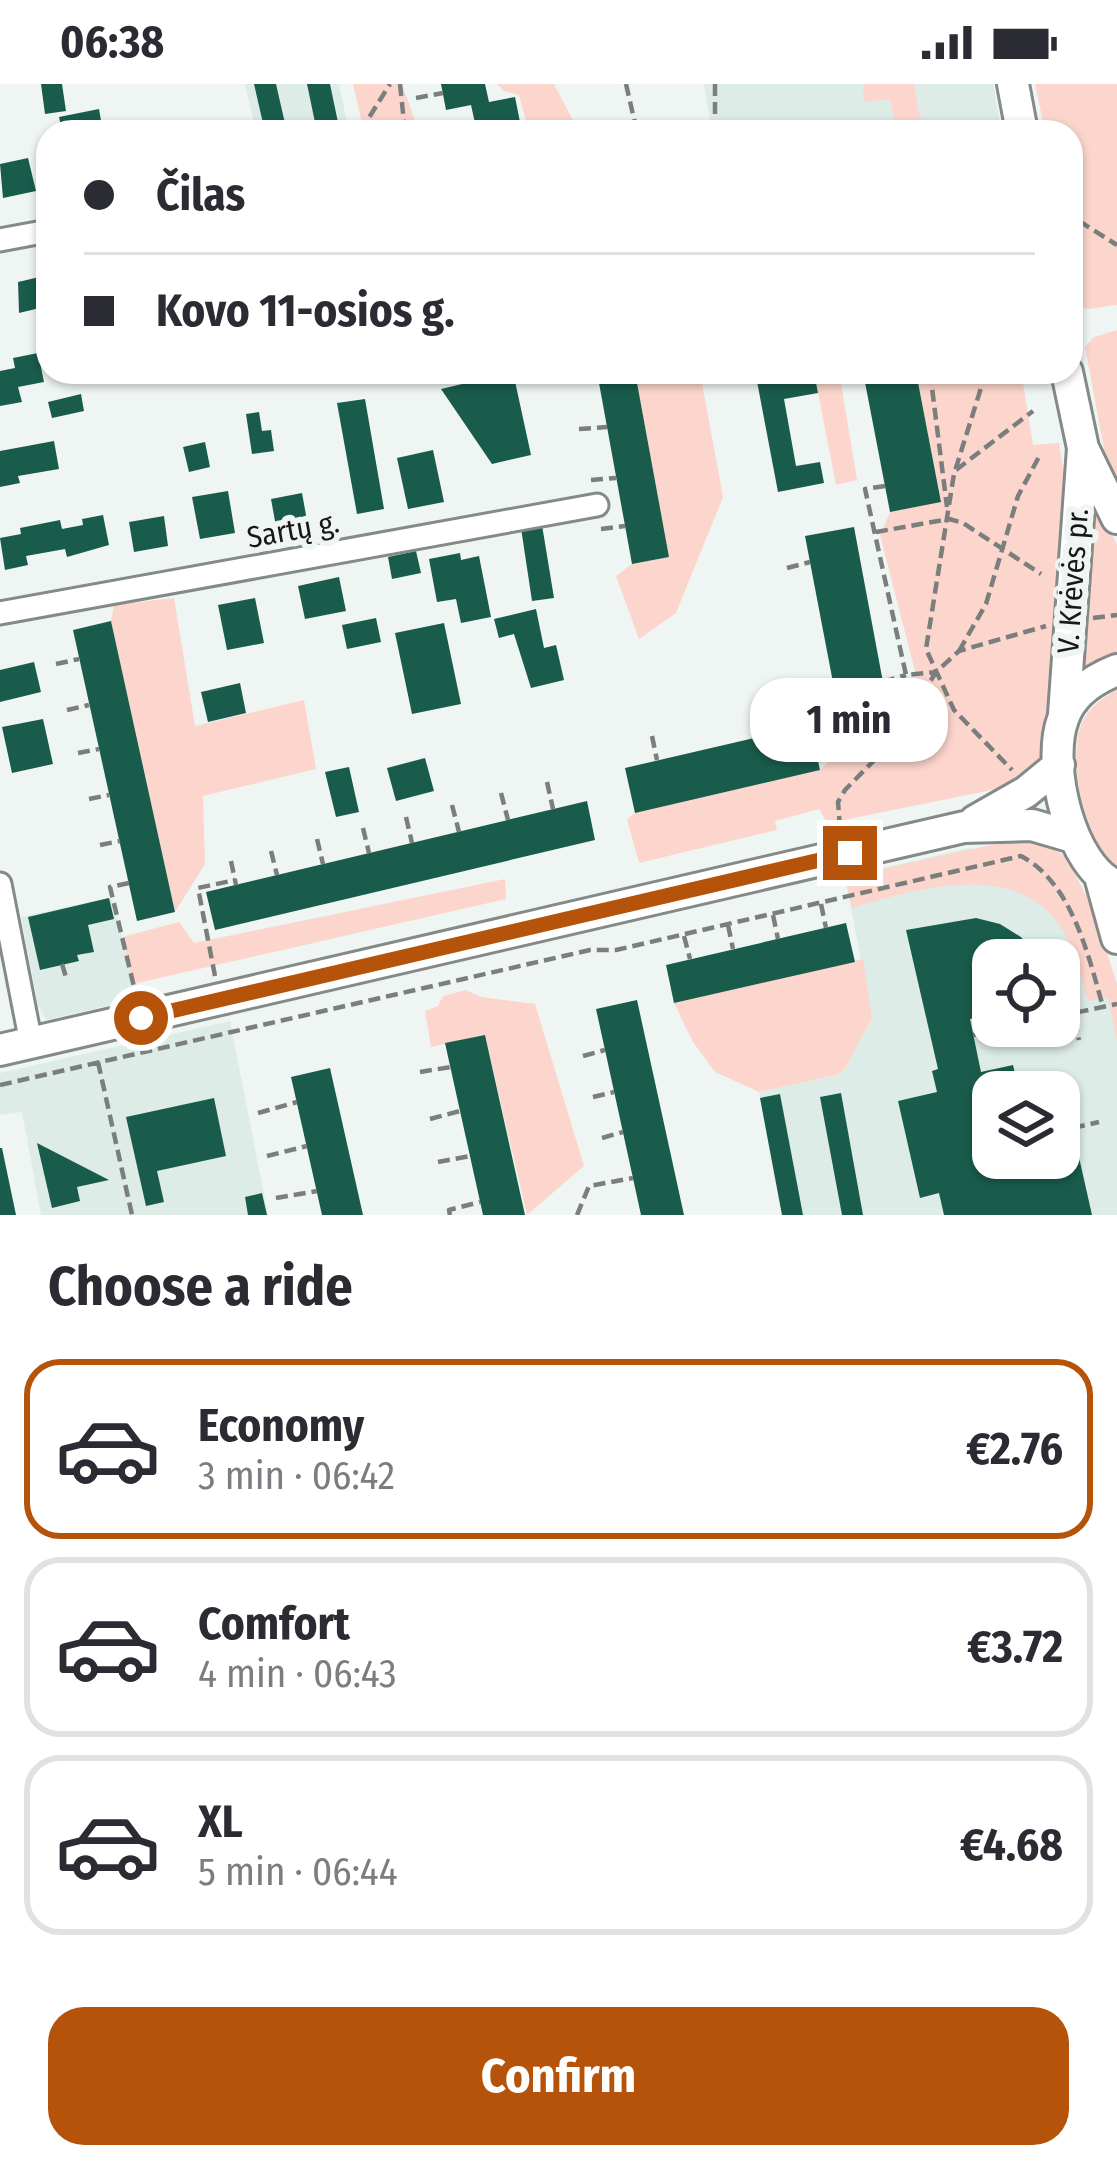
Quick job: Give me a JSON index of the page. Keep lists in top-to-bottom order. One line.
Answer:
{"streets":{"main road":["V. Krėvės pr."],"street":["Sartų g."]},"page":{"status":"06:38","banner":["Čilas","Kovo 11-osios g."],"bubble":"1 min","heading":"Choose a ride","list":[{"name":"Economy","note":"3 min · 06:42","value":"€2.76"},{"name":"Comfort","note":"4 min · 06:43","value":"€3.72"},{"name":"XL","note":"5 min · 06:44","value":"€4.68"}],"buttons":"Confirm"}}
